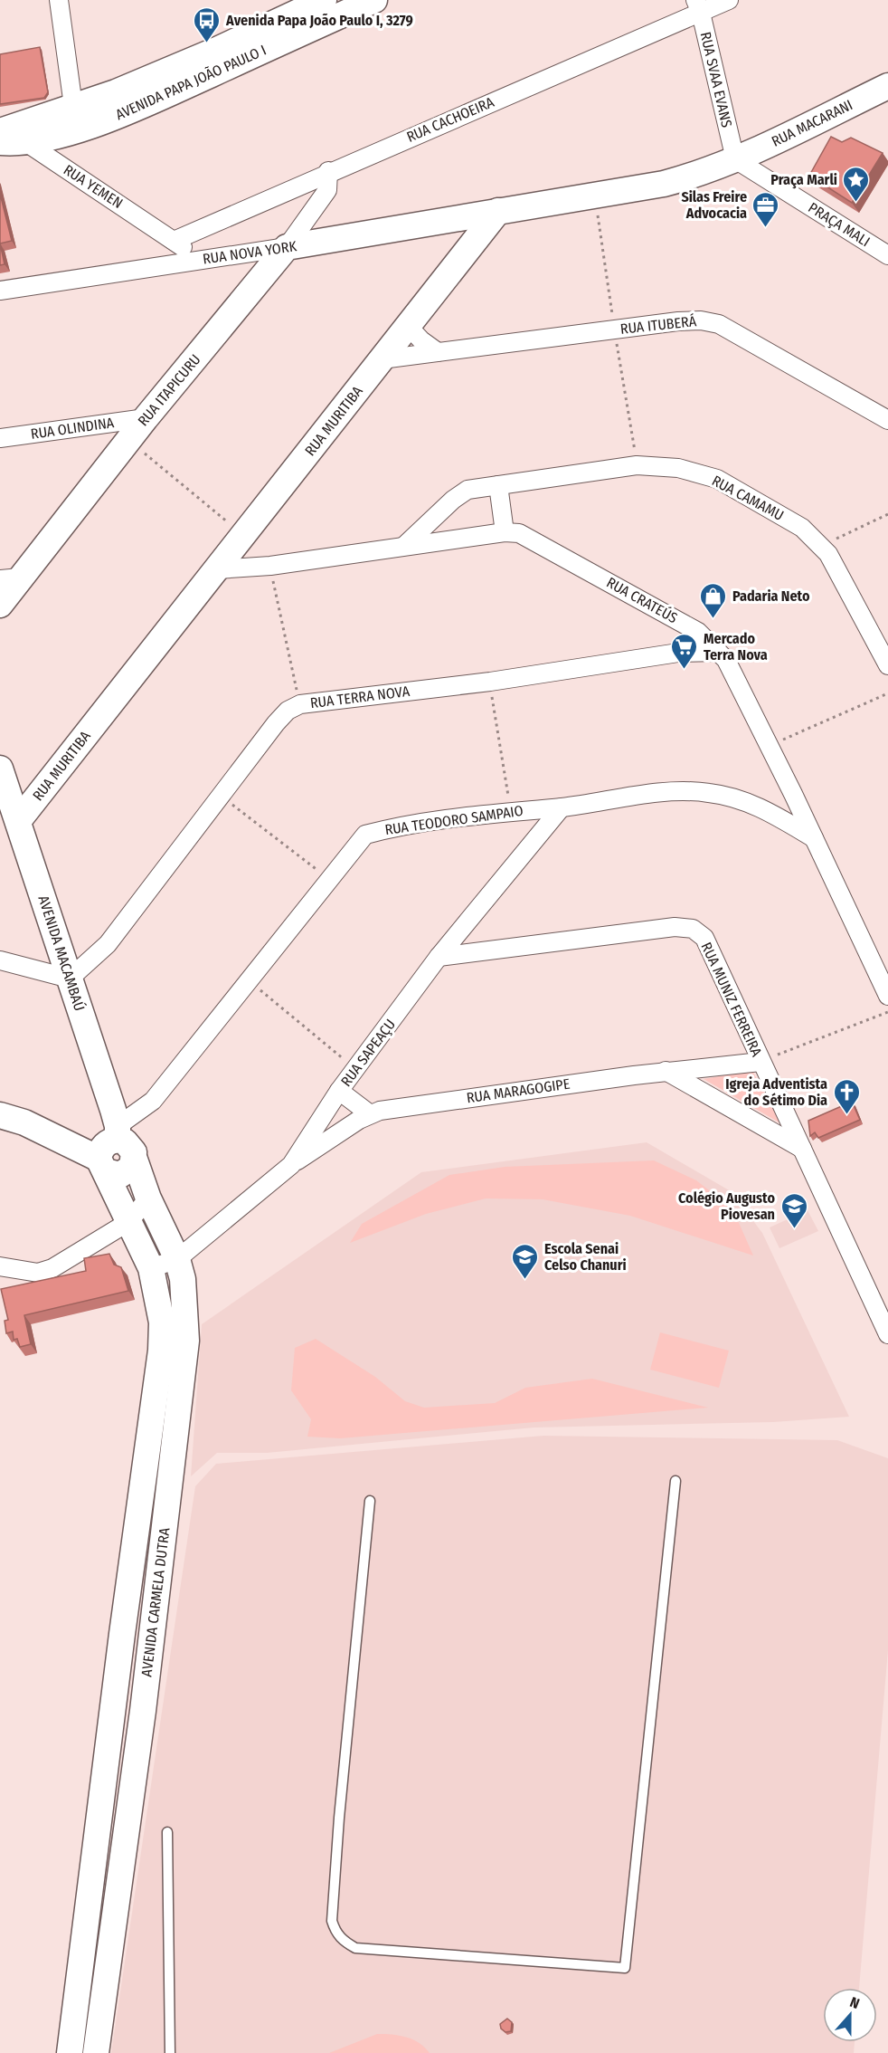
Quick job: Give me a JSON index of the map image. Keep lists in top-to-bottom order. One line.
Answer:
{"streets":{"street":["RUA SVAA EVANS","AVENIDA PAPA JOÃO PAULO I","RUA CACHOEIRA","RUA MACARANI","RUA YEMEN","PRAÇA MALI","RUA NOVA YORK","RUA ITUBERÁ","RUA ITAPICURU","RUA MURITIBA","RUA OLINDINA","RUA CAMAMU","RUA CRATEÚS","RUA TERRA NOVA","RUA TEODORO SAMPAIO","AVENIDA MACAMBAÚ","RUA MUNIZ FERREIRA","RUA SAPEAÇU","RUA MARAGOGIPE","AVENIDA CARMELA DUTRA"]},"crossings":[["RUA SVAA EVANS","RUA CACHOEIRA"],["RUA SVAA EVANS","RUA MACARANI"],["RUA SVAA EVANS","PRAÇA MALI"],["AVENIDA PAPA JOÃO PAULO I","RUA YEMEN"],["RUA CACHOEIRA","RUA YEMEN"],["RUA CACHOEIRA","RUA ITAPICURU"],["RUA MACARANI","PRAÇA MALI"],["RUA YEMEN","RUA NOVA YORK"],["RUA NOVA YORK","RUA ITAPICURU"],["RUA NOVA YORK","RUA MURITIBA"],["RUA ITUBERÁ","RUA MURITIBA"],["RUA ITAPICURU","RUA OLINDINA"],["RUA MURITIBA","RUA CRATEÚS"],["RUA MURITIBA","AVENIDA MACAMBAÚ"],["RUA CAMAMU","RUA CRATEÚS"],["RUA CRATEÚS","RUA TERRA NOVA"],["RUA CRATEÚS","RUA TEODORO SAMPAIO"],["RUA TERRA NOVA","AVENIDA MACAMBAÚ"],["RUA TEODORO SAMPAIO","AVENIDA MACAMBAÚ"],["RUA TEODORO SAMPAIO","RUA SAPEAÇU"],["RUA TEODORO SAMPAIO","AVENIDA CARMELA DUTRA"],["AVENIDA MACAMBAÚ","AVENIDA CARMELA DUTRA"],["RUA MUNIZ FERREIRA","RUA SAPEAÇU"],["RUA MUNIZ FERREIRA","RUA MARAGOGIPE"],["RUA SAPEAÇU","RUA MARAGOGIPE"],["RUA SAPEAÇU","AVENIDA CARMELA DUTRA"]],"places":{"bus stop":["Avenida Papa João Paulo I, 3279"],"place":["Praça Marli"],"office":["Silas Freire Advocacia"],"shop":["Padaria Neto"],"supermarket":["Mercado Terra Nova"],"church":["Igreja Adventista do Sétimo Dia"],"school or university":["Colégio Augusto Piovesan","Escola Senai Celso Chanuri"]},"north":"top"}
